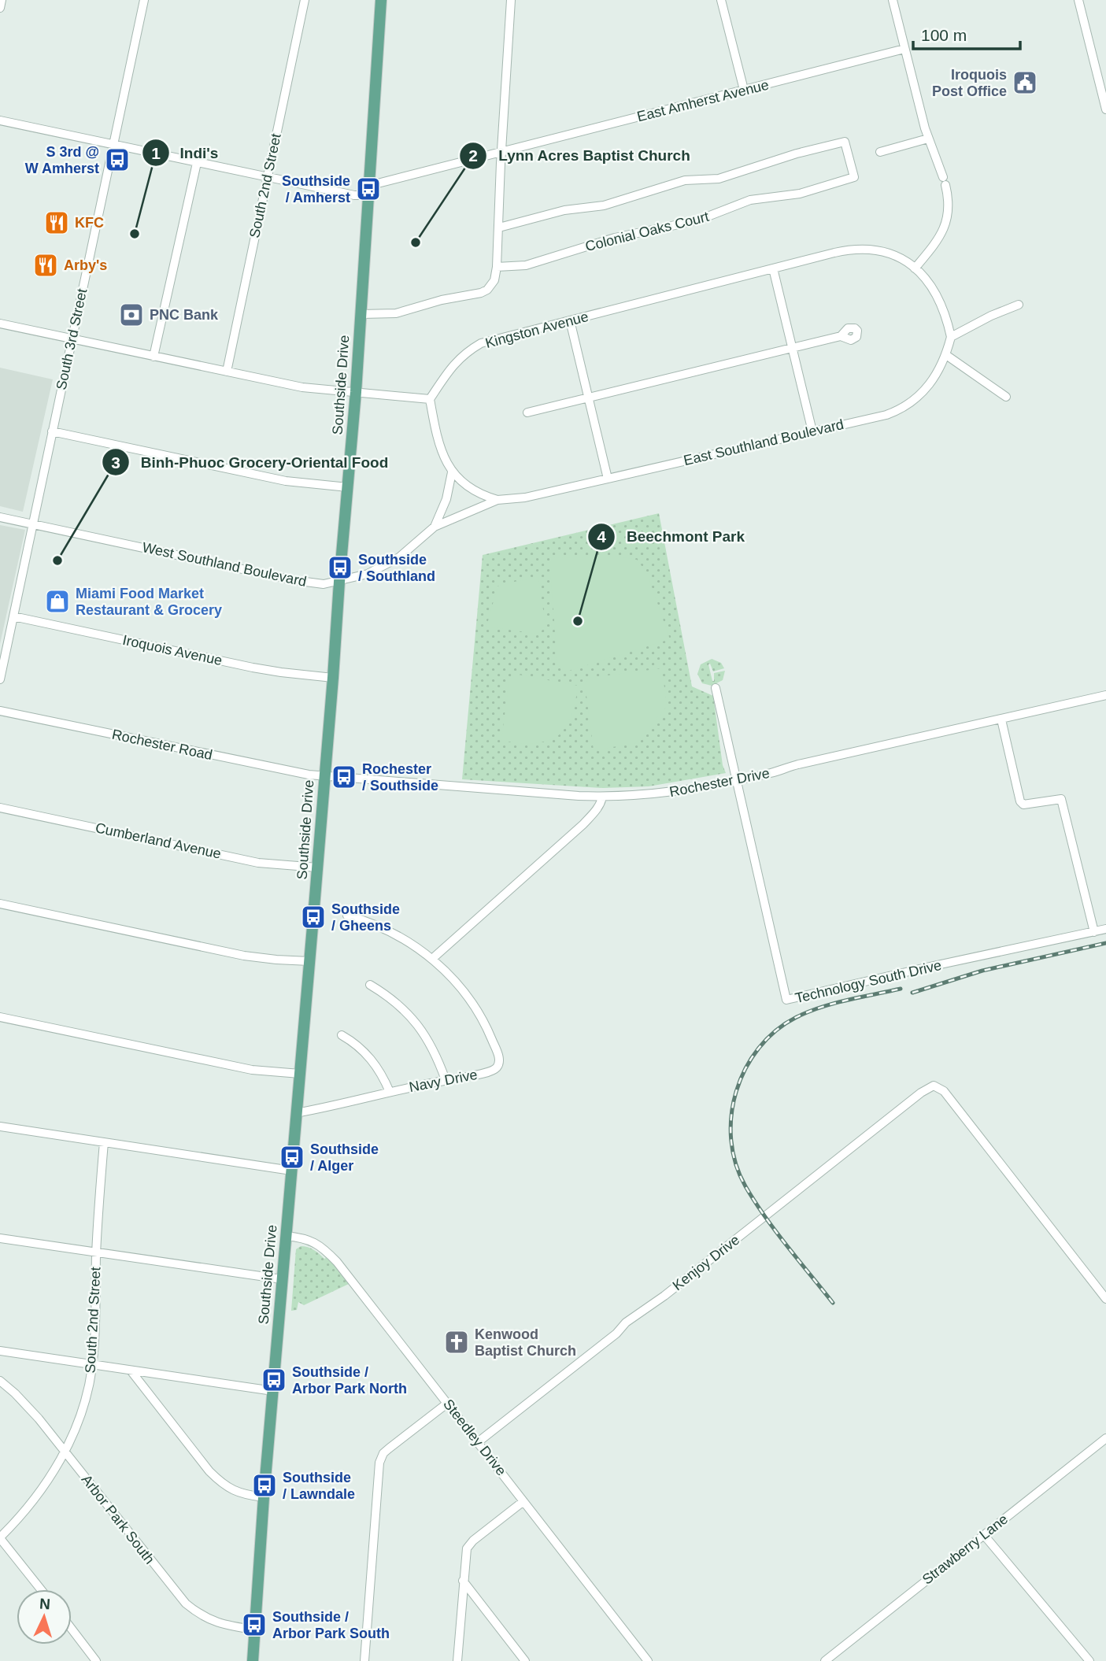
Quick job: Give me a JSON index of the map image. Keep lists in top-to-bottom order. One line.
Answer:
{"streets":{"main road":["Southside Drive"],"street":["East Amherst Avenue","South 2nd Street","Colonial Oaks Court","Kingston Avenue","South 3rd Street","East Southland Boulevard","West Southland Boulevard","Iroquois Avenue","Rochester Road","Rochester Drive","Cumberland Avenue","Technology South Drive","Navy Drive","Kenjoy Drive","Steedley Drive","Arbor Park South","Strawberry Lane"]},"crossings":[["East Amherst Avenue","Southside Drive"],["South 2nd Street","Arbor Park South"],["Kingston Avenue","East Southland Boulevard"],["South 3rd Street","West Southland Boulevard"],["South 3rd Street","Iroquois Avenue"],["Southside Drive","West Southland Boulevard"],["Southside Drive","Iroquois Avenue"],["Southside Drive","Rochester Road"],["Southside Drive","Rochester Drive"],["Southside Drive","Cumberland Avenue"],["Southside Drive","Navy Drive"],["Southside Drive","Steedley Drive"],["Southside Drive","Arbor Park South"],["East Southland Boulevard","West Southland Boulevard"],["Rochester Road","Rochester Drive"],["Rochester Drive","Technology South Drive"],["Kenjoy Drive","Steedley Drive"]],"places":{"public building":["Iroquois Post Office"],"bus stop":["S 3rd @ W Amherst","Southside / Amherst","Southside / Southland","Rochester / Southside","Southside / Gheens","Southside / Alger","Southside / Arbor Park North","Southside / Lawndale","Southside / Arbor Park South"],"restaurant":["KFC","Arby's"],"other":["Indi's","Lynn Acres Baptist Church","Binh-Phuoc Grocery-Oriental Food","Beechmont Park"],"bank":["PNC Bank"],"shop":["Miami Food Market Restaurant & Grocery"],"church":["Kenwood Baptist Church"]},"scale_bar":"100 m","north":"top"}
